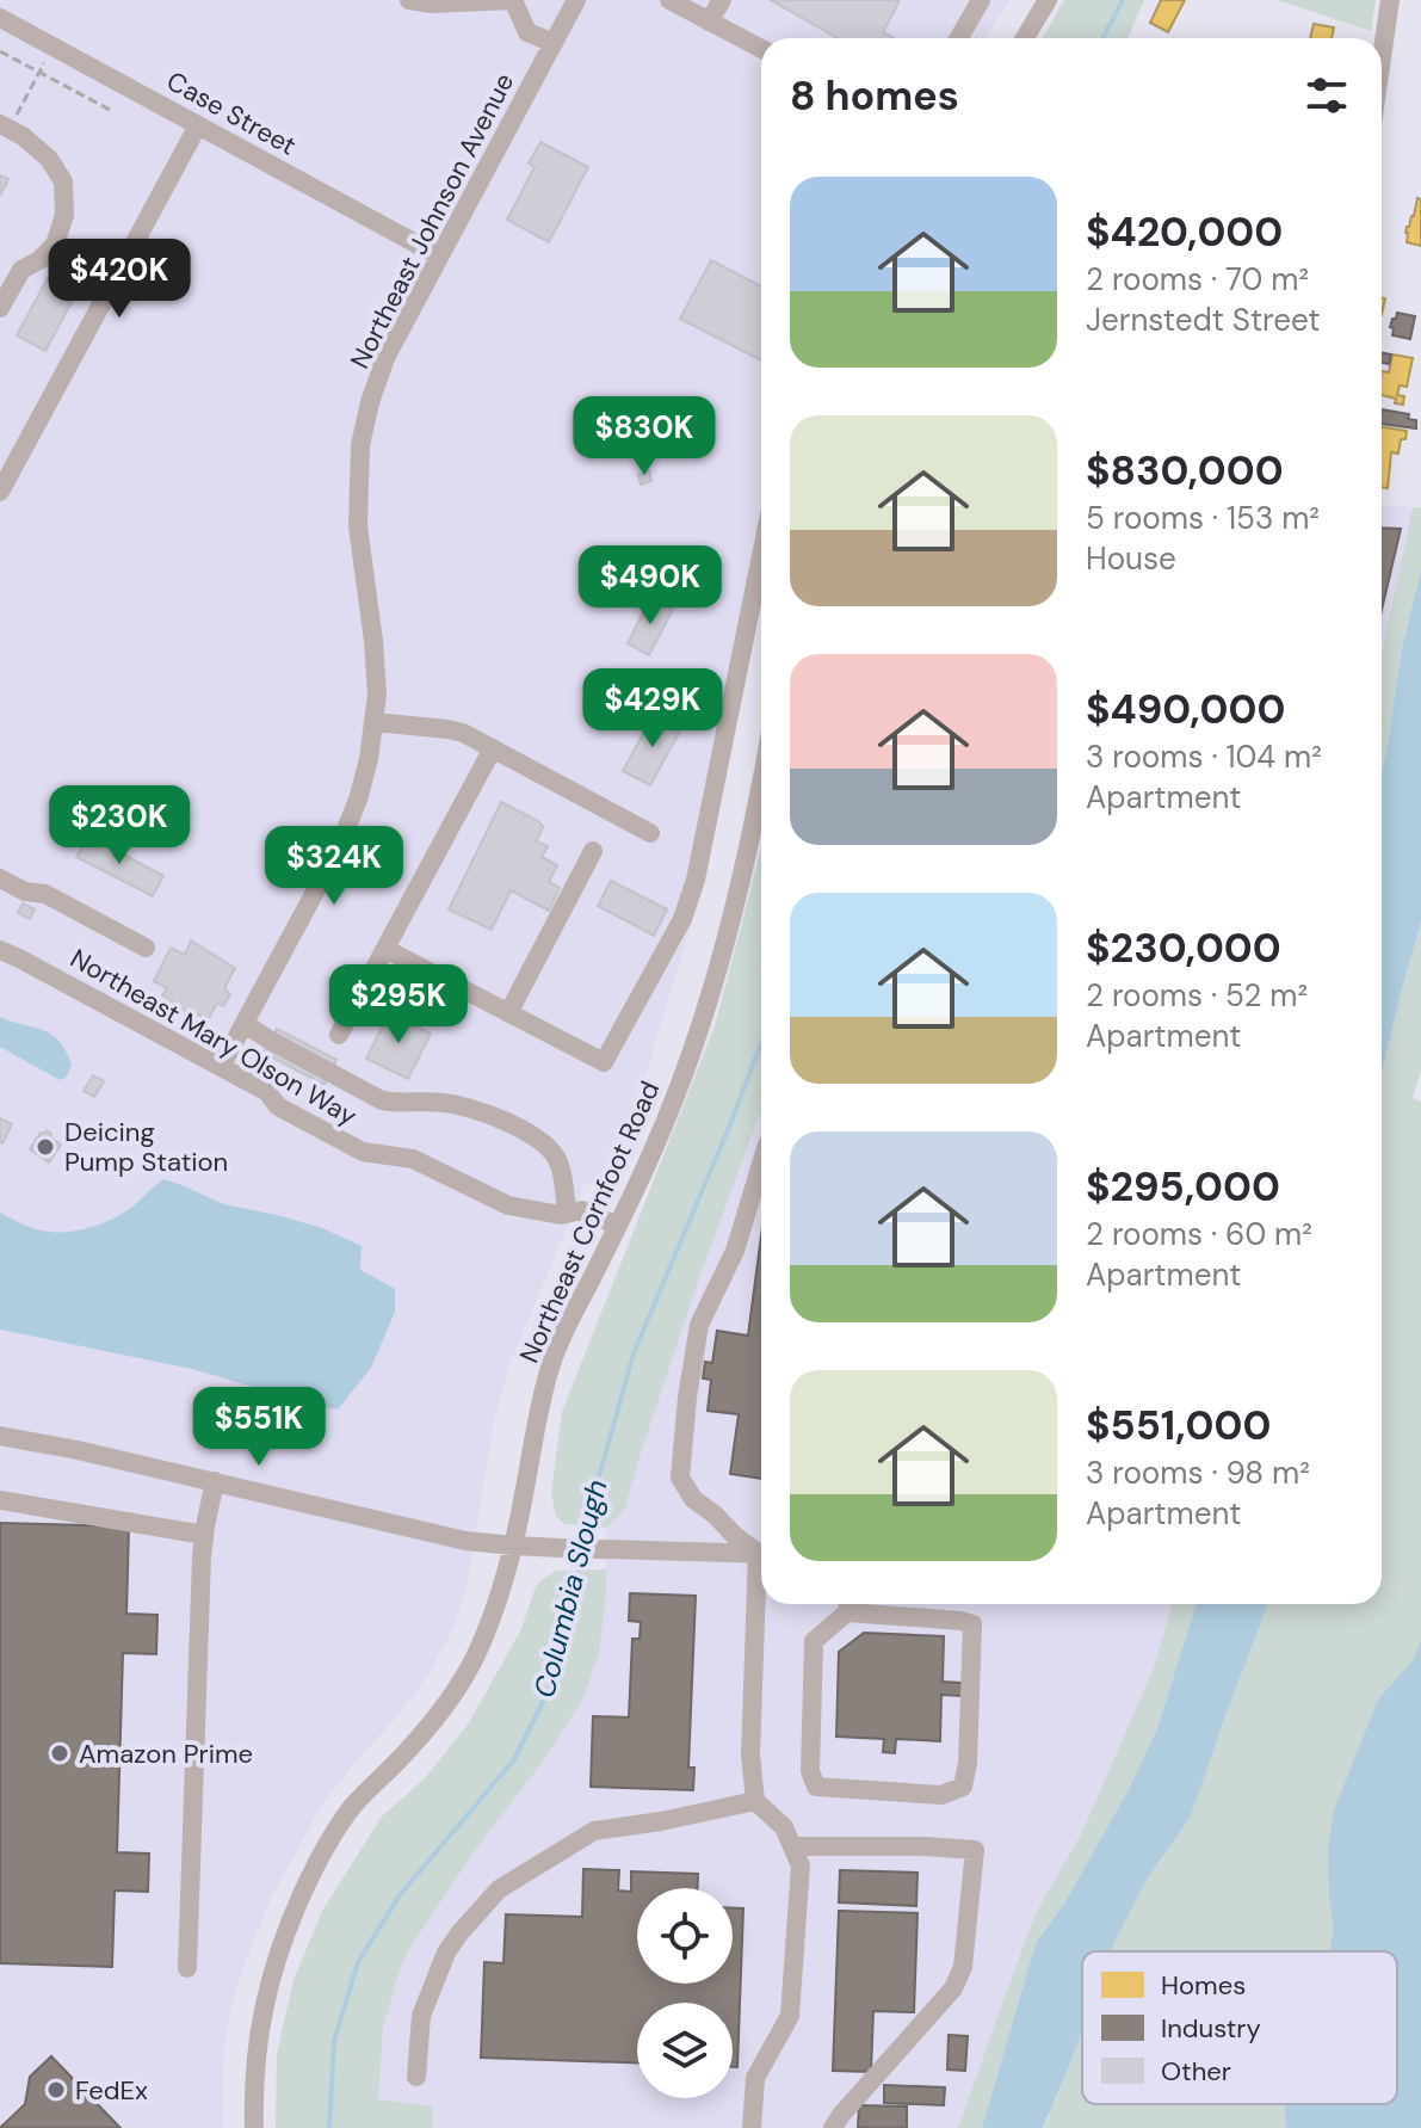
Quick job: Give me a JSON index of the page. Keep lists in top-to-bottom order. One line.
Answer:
{"streets":{"street":["Case Street","Northeast Johnson Avenue","Northeast Mary Olson Way","Northeast Cornfoot Road"]},"crossings":[["Case Street","Northeast Johnson Avenue"],["Northeast Johnson Avenue","Northeast Mary Olson Way"],["Northeast Mary Olson Way","Northeast Cornfoot Road"]],"water":["Columbia Slough"],"places":["Deicing Pump Station","Amazon Prime","FedEx"],"legend":["Homes","Industry","Other"],"page":{"heading":"8 homes","list":[{"name":"$420,000","note":"2 rooms · 70 m² · Jernstedt Street"},{"name":"$830,000","note":"5 rooms · 153 m² · House"},{"name":"$490,000","note":"3 rooms · 104 m² · Apartment"},{"name":"$230,000","note":"2 rooms · 52 m² · Apartment"},{"name":"$295,000","note":"2 rooms · 60 m² · Apartment"},{"name":"$551,000","note":"3 rooms · 98 m² · Apartment"}],"price":["$420K","$830K","$490K","$429K","$230K","$324K","$295K","$551K"]}}
